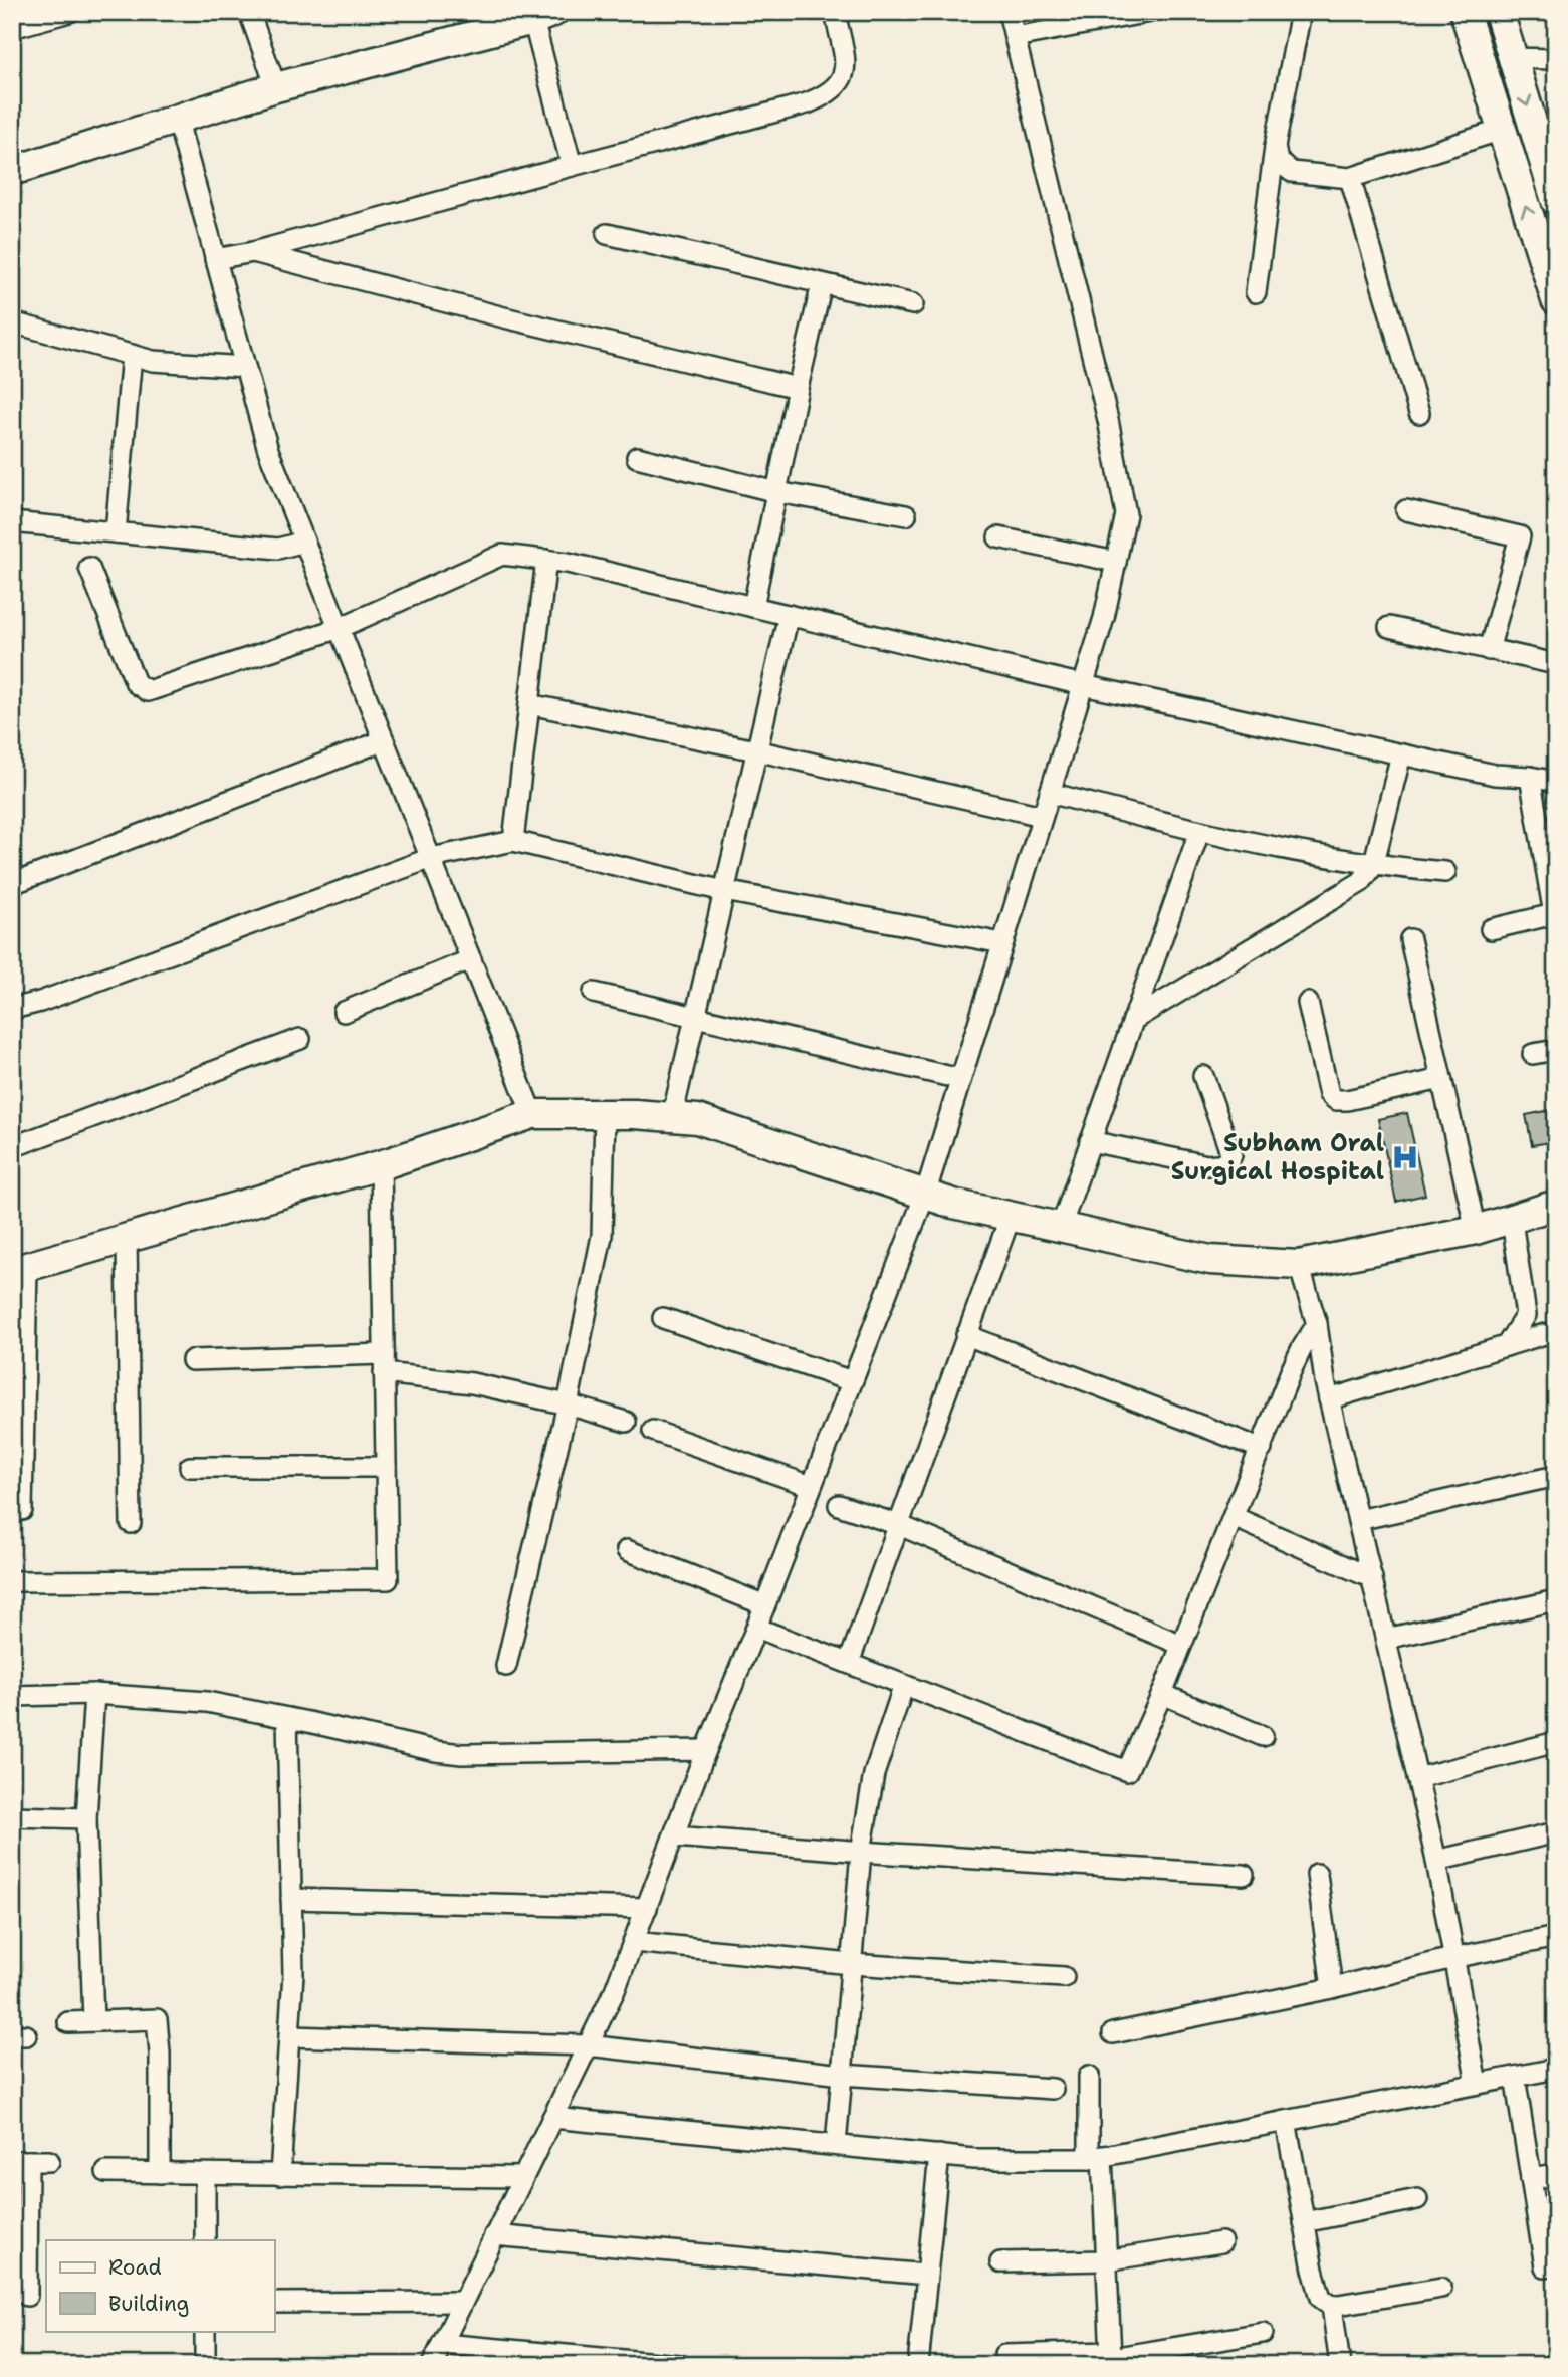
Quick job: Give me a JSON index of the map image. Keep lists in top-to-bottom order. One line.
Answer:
{"places":{"hospital":["Subham Oral Surgical Hospital"]},"legend":["Road","Building"]}
